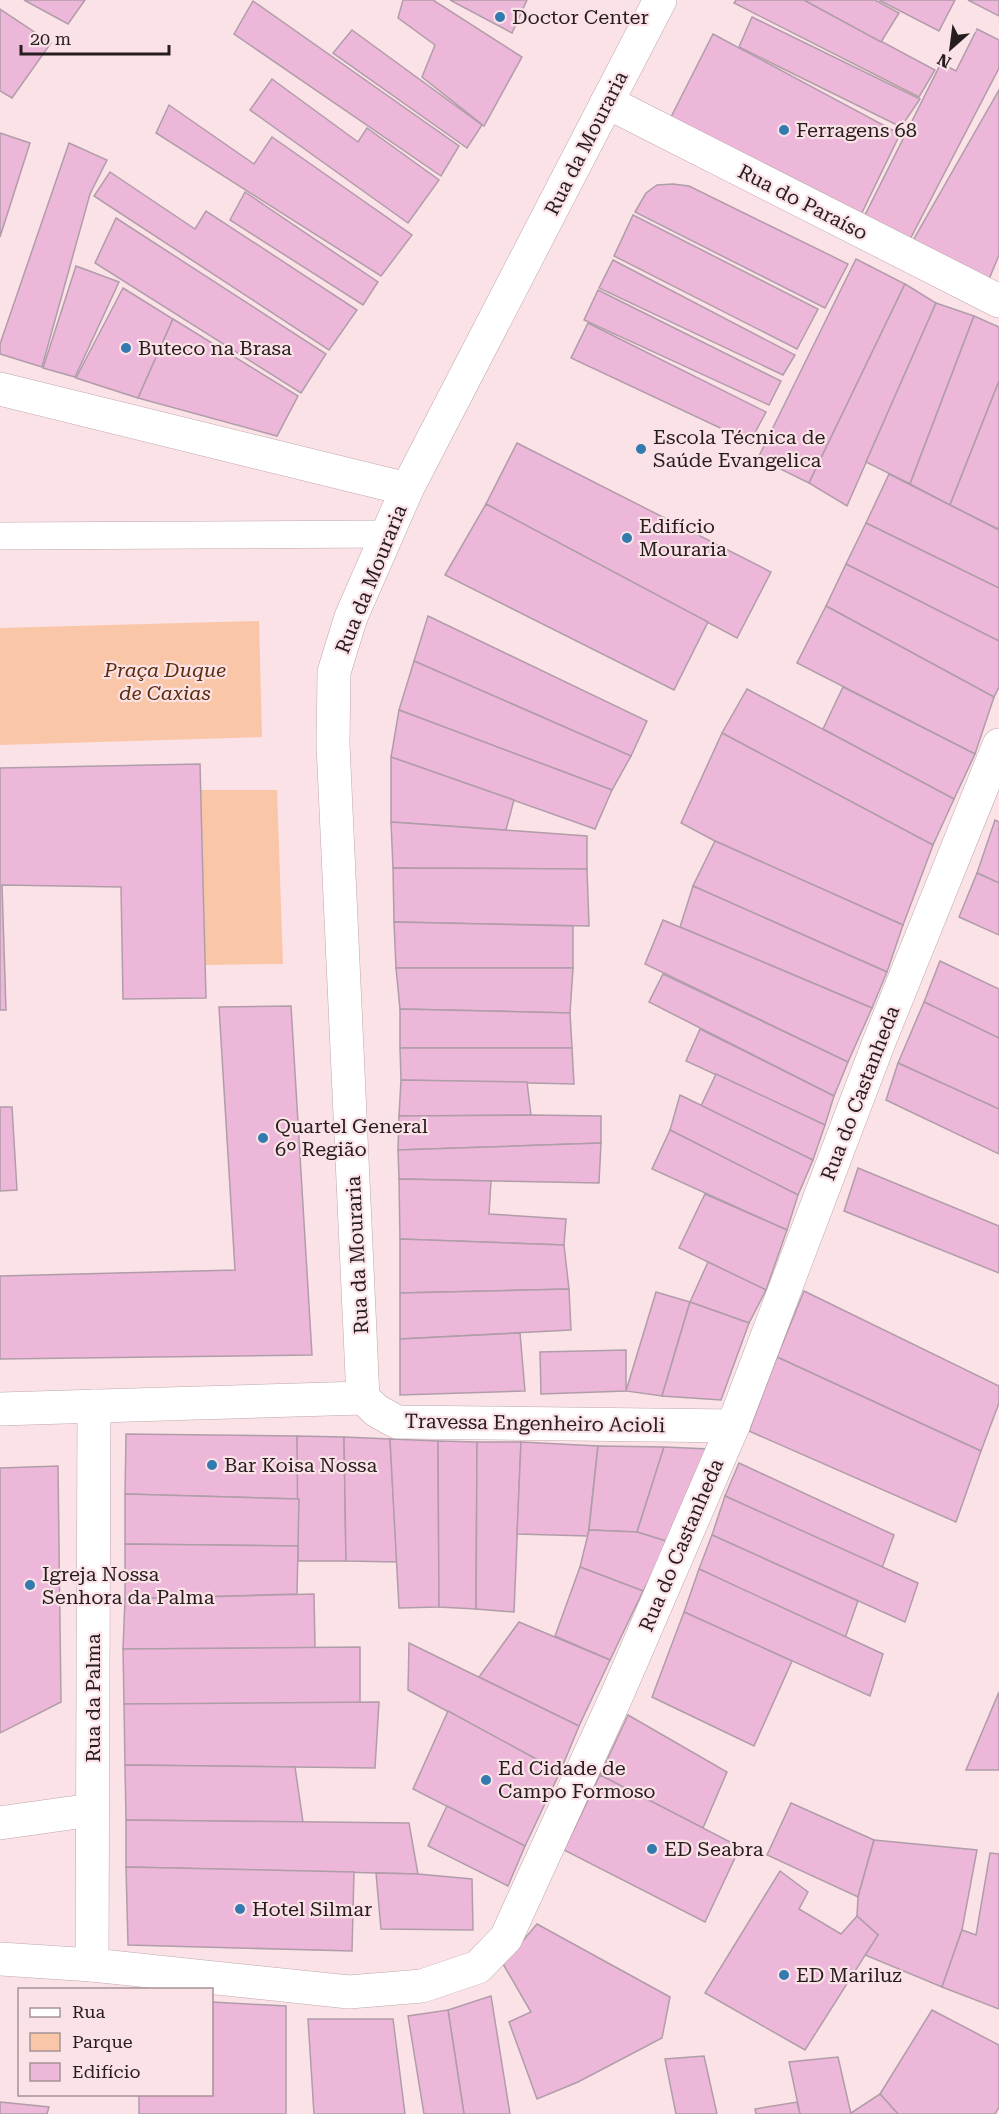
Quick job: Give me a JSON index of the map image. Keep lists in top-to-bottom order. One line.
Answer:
{"streets":{"street":["Rua da Mouraria","Rua do Paraíso","Rua do Castanheda","Travessa Engenheiro Acioli","Rua da Palma"]},"crossings":[["Rua da Mouraria","Rua do Paraíso"],["Rua da Mouraria","Travessa Engenheiro Acioli"],["Rua do Castanheda","Travessa Engenheiro Acioli"],["Rua do Castanheda","Rua da Palma"]],"parks":["Praça Duque de Caxias"],"places":["Doctor Center","Ferragens 68","Buteco na Brasa","Escola Técnica de Saúde Evangelica","Edifício Mouraria","Quartel General 6º Região","Bar Koisa Nossa","Igreja Nossa Senhora da Palma","Ed Cidade de Campo Formoso","ED Seabra","Hotel Silmar","ED Mariluz"],"legend":["Rua","Parque","Edifício"],"scale_bar":"20 m","north":"bottom left"}
